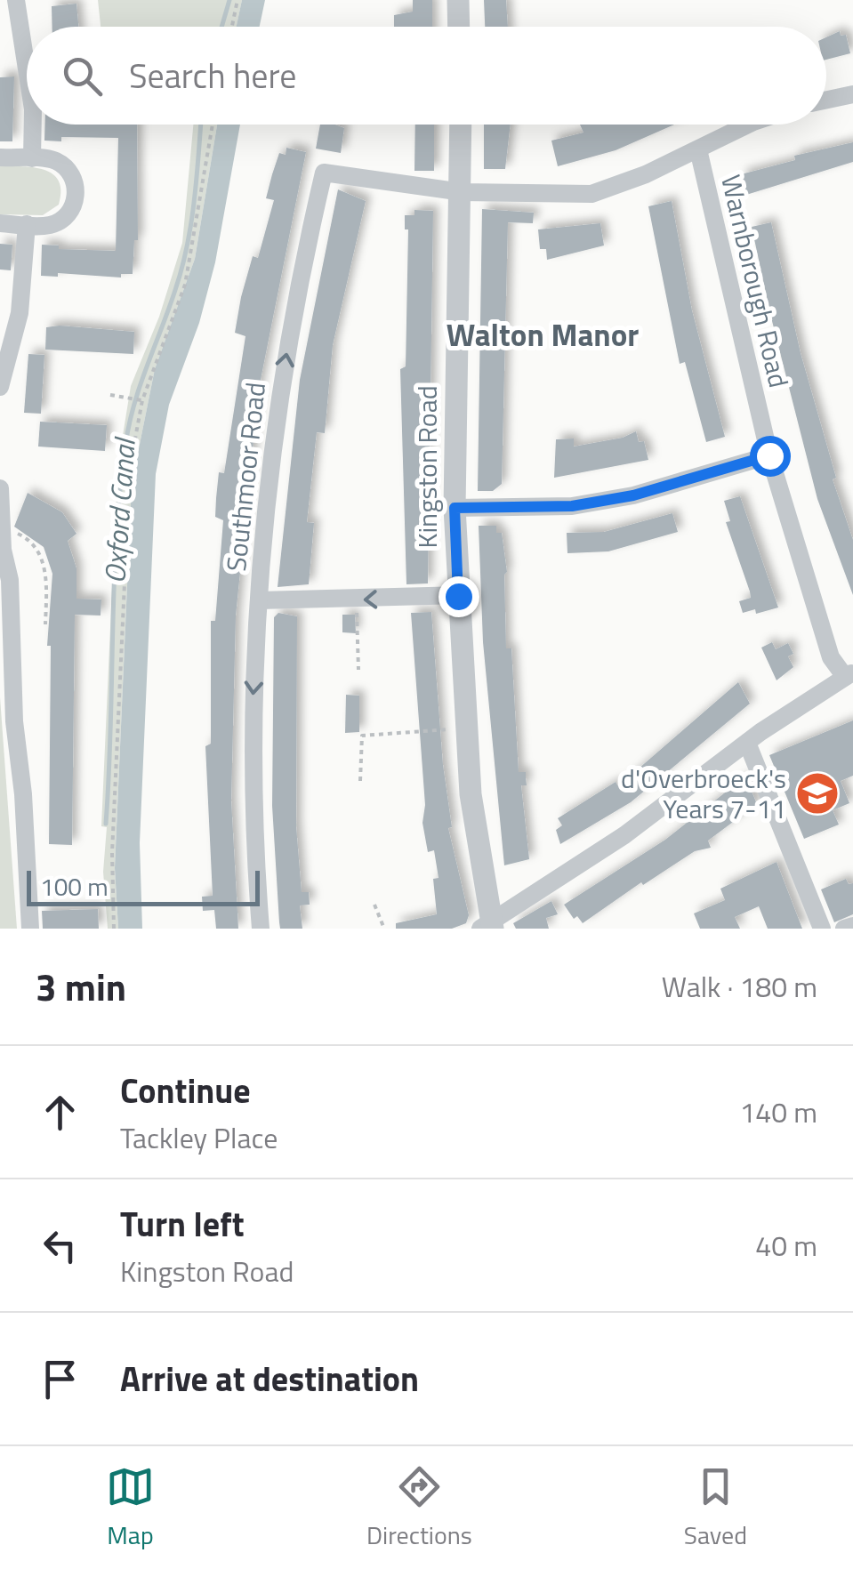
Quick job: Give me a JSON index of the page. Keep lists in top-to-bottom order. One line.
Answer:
{"streets":{"street":["Warnborough Road","Kingston Road","Southmoor Road"]},"crossings":[["Warnborough Road","Southmoor Road"],["Kingston Road","Southmoor Road"]],"districts":["Walton Manor"],"water":["Oxford Canal"],"places":{"school or university":["d'Overbroeck's Years 7-11"]},"scale_bar":"100 m","page":{"search":"Search here","scale":"100 m","heading":["3 min","Walk · 180 m"],"list":[["Continue","Tackley Place","140 m"],["Turn left","Kingston Road","40 m"],"Arrive at destination"],"nav":["Map","Directions","Saved"]}}
